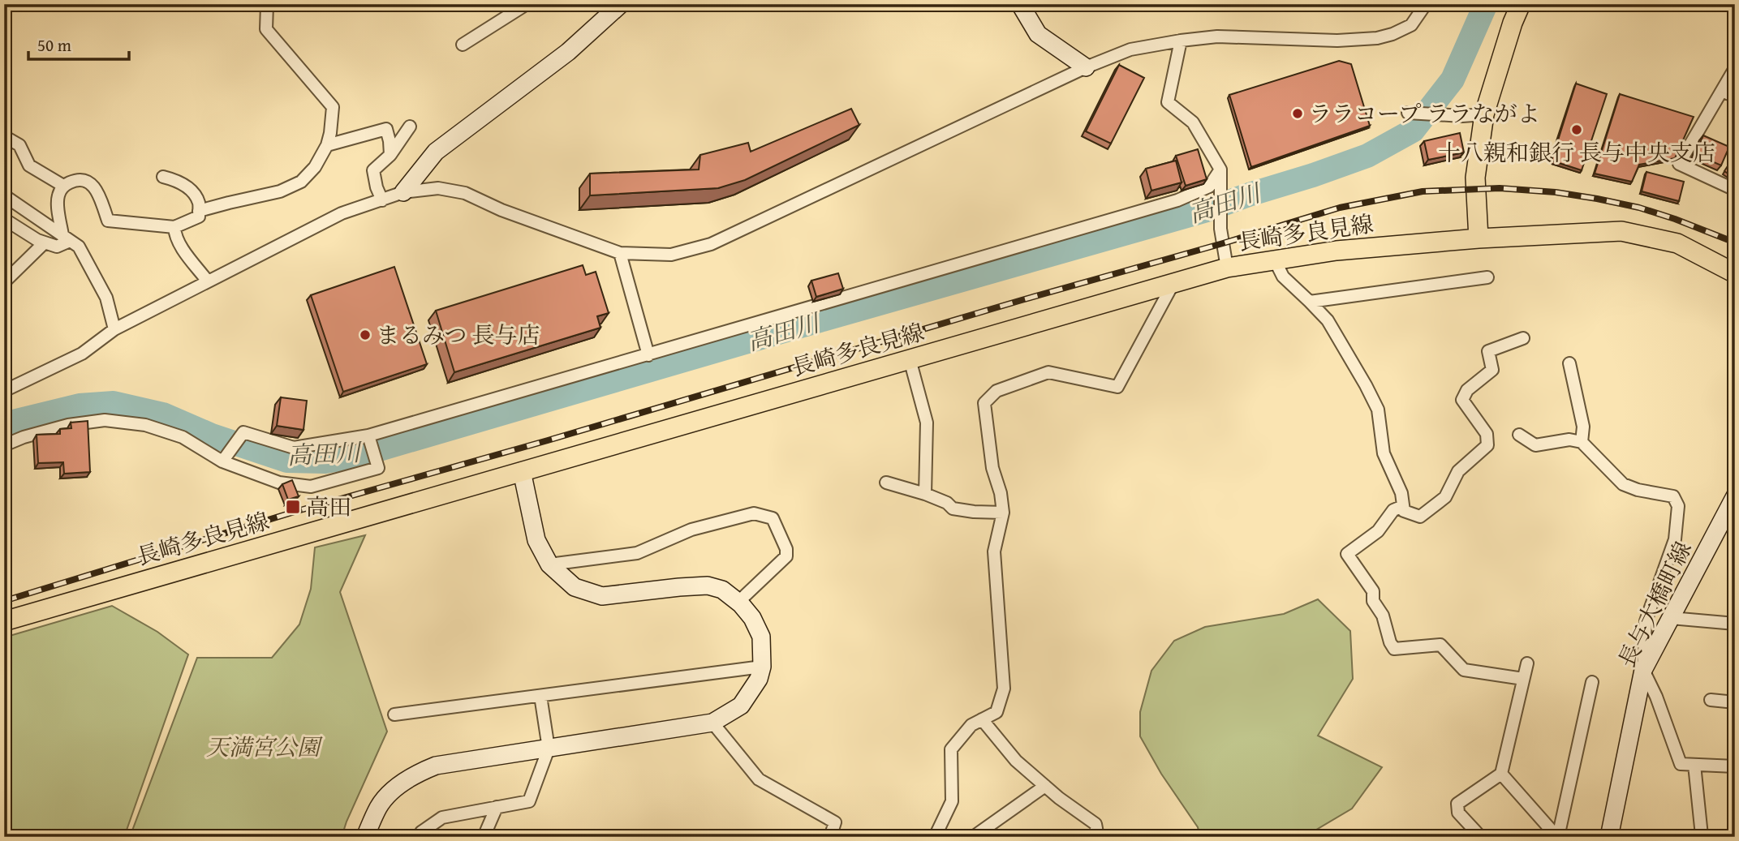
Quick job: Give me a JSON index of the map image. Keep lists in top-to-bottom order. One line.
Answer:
{"streets":{"main road":["長崎多良見線"],"street":["長与大橋町線"]},"water":["高田川"],"parks":["天満宮公園"],"places":{"other":["ララコープ ララながよ","十八親和銀行 長与中央支店","まるみつ 長与店"],"transit":["高田"]},"scale_bar":"50 m"}
